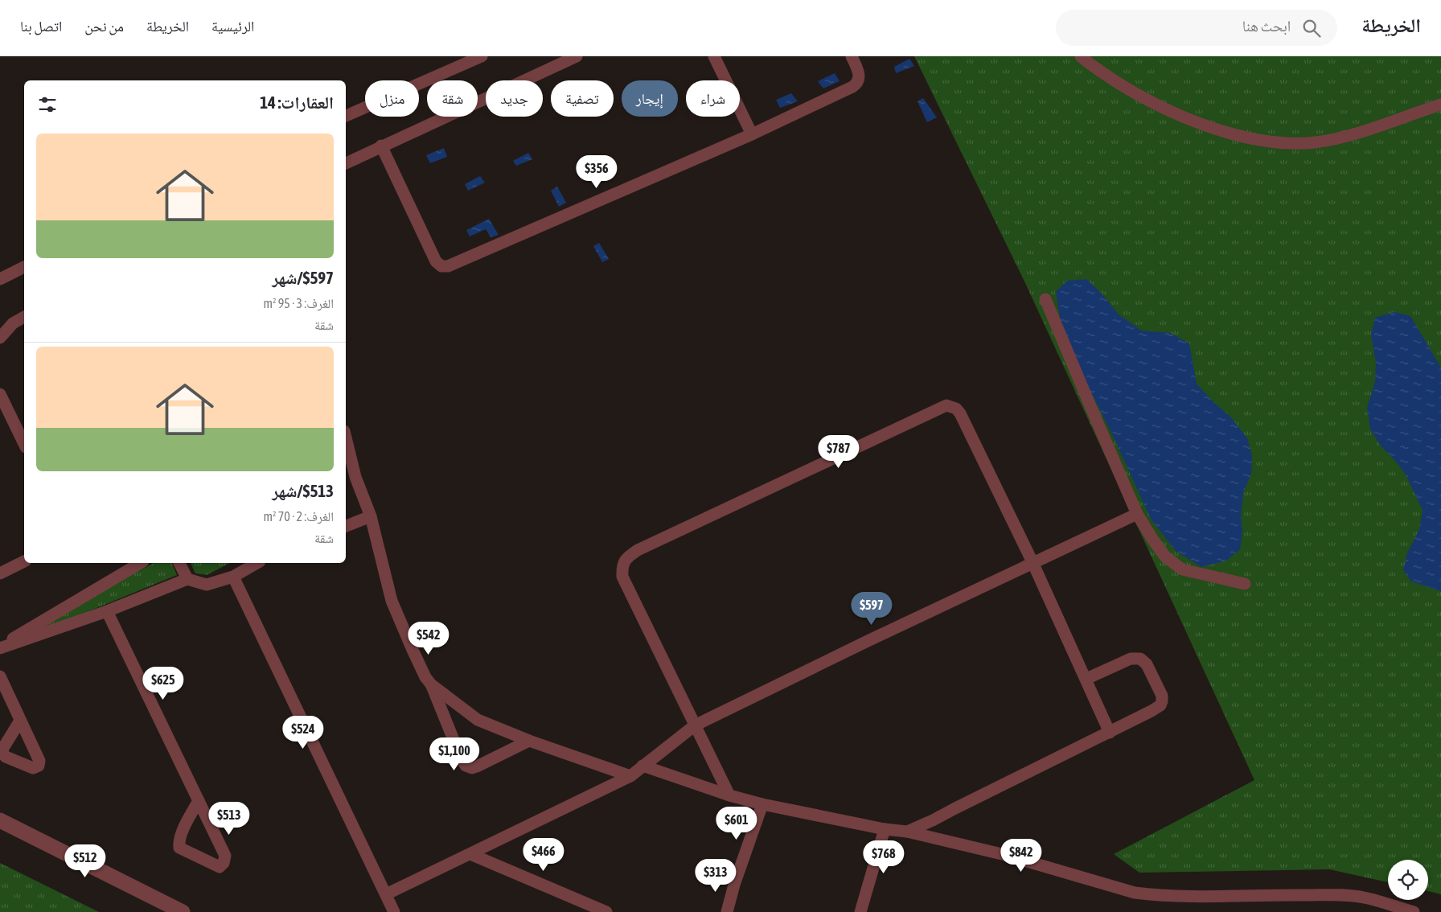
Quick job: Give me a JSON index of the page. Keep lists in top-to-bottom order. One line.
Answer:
{"page":{"header":"الخريطة","search":"ابحث هنا","nav":["الرئيسية","الخريطة","من نحن","اتصل بنا"],"chip":["شراء","إيجار","تصفية","جديد","شقة","منزل"],"heading":"العقارات: 14","list":[{"name":"$597/شهر","note":"الغرف: 3 · 95 m² · شقة"},{"name":"$513/شهر","note":"الغرف: 2 · 70 m² · شقة"}],"price":["$356","$787","$597","$542","$625","$524","$1,100","$513","$601","$466","$842","$768","$512","$313"]}}
